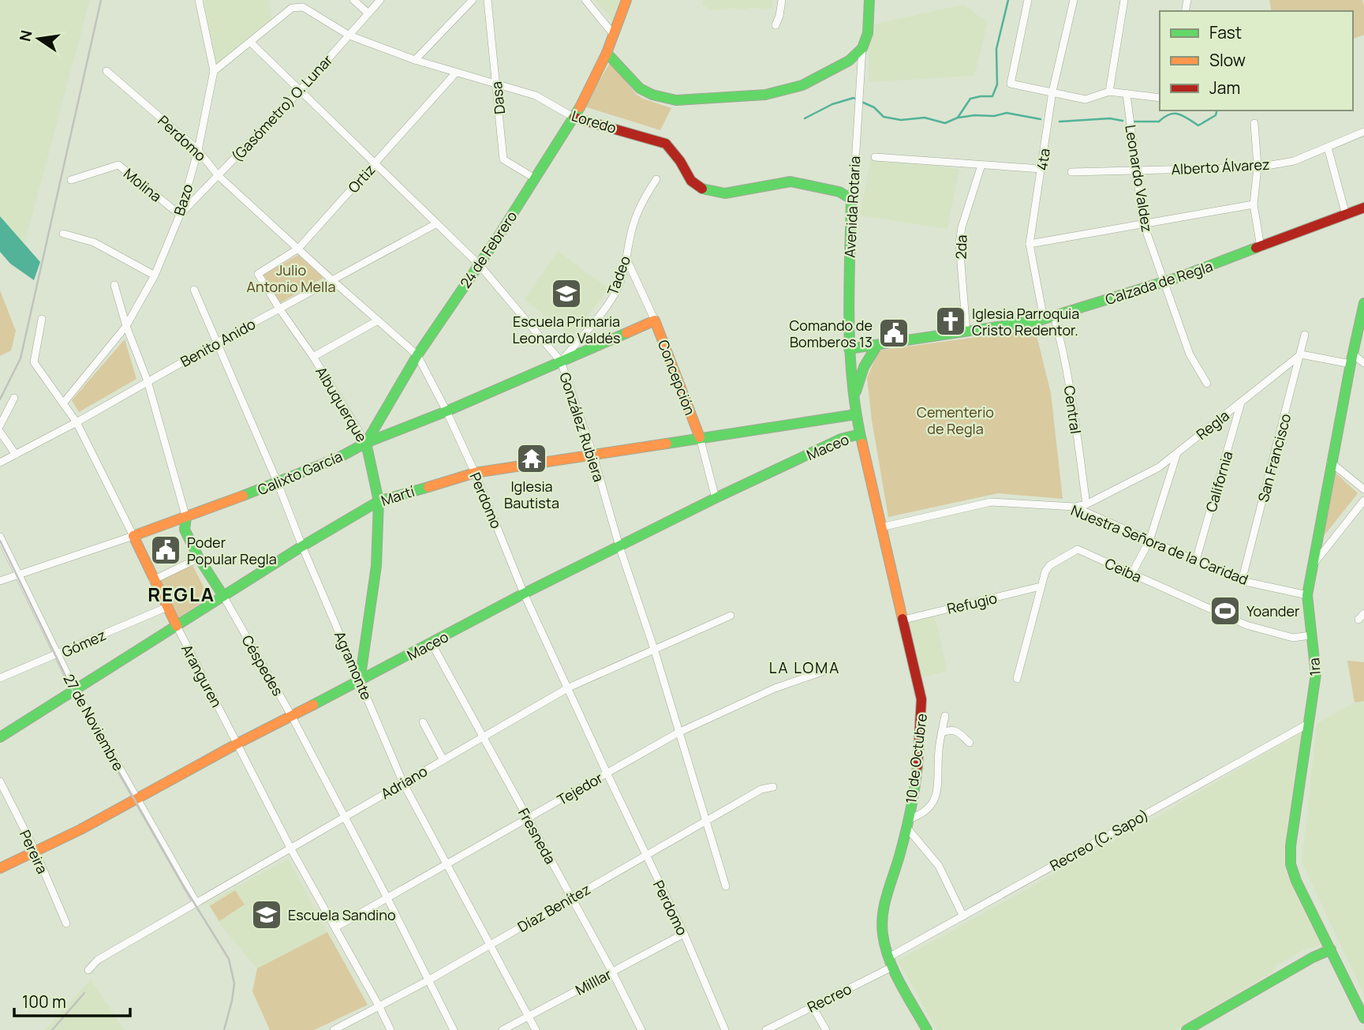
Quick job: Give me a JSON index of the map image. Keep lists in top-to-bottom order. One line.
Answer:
{"streets":{"main road":["Loredo","Avenida Rotaria","24 de Febrero","Calzada de Regla","Concepción","Albuquerque","Maceo","Calixto García","Martí","Céspedes","1ra","Aranguren","10 de Octubre"],"street":["Dasa","(Gasómetro) O. Lunar","Perdomo","4ta","Alberto Álvarez","Ortiz","Leonardo Valdez","Molina","Bazo","2da","Tadeo","Benito Anido","Central","Regla","González Rubiera","San Francisco","California","Nuestra Señora de la Caridad","Ceiba","Refugio","Gómez","Agramonte","27 de Noviembre","Adriano","Tejedor","Fresneda","Recreo (C. Sapo)","Pereira","Díaz Benítez","Milllar","Recreo"]},"crossings":[["Dasa","Loredo"],["Dasa","24 de Febrero"],["(Gasómetro) O. Lunar","Loredo"],["(Gasómetro) O. Lunar","Perdomo"],["(Gasómetro) O. Lunar","Molina"],["(Gasómetro) O. Lunar","Bazo"],["(Gasómetro) O. Lunar","González Rubiera"],["Loredo","Ortiz"],["Loredo","Avenida Rotaria"],["Loredo","24 de Febrero"],["Loredo","González Rubiera"],["Perdomo","Ortiz"],["Perdomo","Bazo"],["Perdomo","24 de Febrero"],["Perdomo","Benito Anido"],["Perdomo","Maceo"],["Perdomo","Calixto García"],["Perdomo","Martí"],["Perdomo","Adriano"],["Perdomo","Tejedor"],["Perdomo","Díaz Benítez"],["Perdomo","Milllar"],["4ta","Calzada de Regla"],["Alberto Álvarez","Leonardo Valdez"],["Ortiz","Albuquerque"],["Ortiz","González Rubiera"],["Leonardo Valdez","Calzada de Regla"],["Molina","Bazo"],["Bazo","Céspedes"],["Bazo","Aranguren"],["Avenida Rotaria","Calzada de Regla"],["Avenida Rotaria","Martí"],["Avenida Rotaria","10 de Octubre"],["2da","Calzada de Regla"],["24 de Febrero","Albuquerque"],["24 de Febrero","González Rubiera"],["24 de Febrero","Calixto García"],["Tadeo","Concepción"],["Tadeo","González Rubiera"],["Tadeo","Calixto García"],["Calzada de Regla","Central"],["Benito Anido","Albuquerque"],["Benito Anido","González Rubiera"],["Benito Anido","Céspedes"],["Benito Anido","Agramonte"],["Benito Anido","Aranguren"],["Concepción","Maceo"],["Concepción","Calixto García"],["Concepción","Martí"],["Albuquerque","Maceo"],["Albuquerque","Calixto García"],["Albuquerque","Martí"],["Albuquerque","Agramonte"],["Central","Regla"],["Regla","San Francisco"],["Regla","California"],["Regla","Nuestra Señora de la Caridad"],["González Rubiera","Maceo"],["González Rubiera","Calixto García"],["González Rubiera","Martí"],["González Rubiera","Adriano"],["González Rubiera","Tejedor"],["González Rubiera","Díaz Benítez"],["Maceo","Céspedes"],["Maceo","Agramonte"],["Maceo","Aranguren"],["Maceo","27 de Noviembre"],["Maceo","10 de Octubre"],["Maceo","Fresneda"],["Maceo","Pereira"],["San Francisco","Nuestra Señora de la Caridad"],["Calixto García","Céspedes"],["Calixto García","Agramonte"],["Calixto García","Aranguren"],["Calixto García","27 de Noviembre"],["California","Nuestra Señora de la Caridad"],["Martí","Céspedes"],["Martí","Agramonte"],["Martí","Aranguren"],["Martí","27 de Noviembre"],["Martí","10 de Octubre"],["Nuestra Señora de la Caridad","1ra"],["Nuestra Señora de la Caridad","10 de Octubre"],["Ceiba","Refugio"],["Ceiba","1ra"],["Refugio","10 de Octubre"],["Gómez","Aranguren"],["Gómez","27 de Noviembre"],["Céspedes","Adriano"],["Céspedes","Tejedor"],["Céspedes","Díaz Benítez"],["Agramonte","Adriano"],["Agramonte","Tejedor"],["Agramonte","Díaz Benítez"],["Agramonte","Milllar"],["1ra","Recreo (C. Sapo)"],["Aranguren","Adriano"],["Aranguren","Tejedor"],["Aranguren","Díaz Benítez"],["27 de Noviembre","Adriano"],["10 de Octubre","Recreo (C. Sapo)"],["10 de Octubre","Recreo"],["Adriano","Fresneda"],["Tejedor","Fresneda"],["Fresneda","Díaz Benítez"],["Fresneda","Milllar"],["Recreo (C. Sapo)","Recreo"]],"districts":["REGLA","LA LOMA"],"parks":["Julio Antonio Mella","Cementerio de Regla"],"places":{"school or university":["Escuela Primaria Leonardo Valdés","Escuela Sandino"],"church":["Iglesia Parroquia Cristo Redentor."],"public building":["Comando de Bomberos 13","Poder Popular Regla"],"temple":["Iglesia Bautista"],"sports":["Yoander"]},"legend":["Fast","Slow","Jam"],"scale_bar":"100 m","north":"left"}
